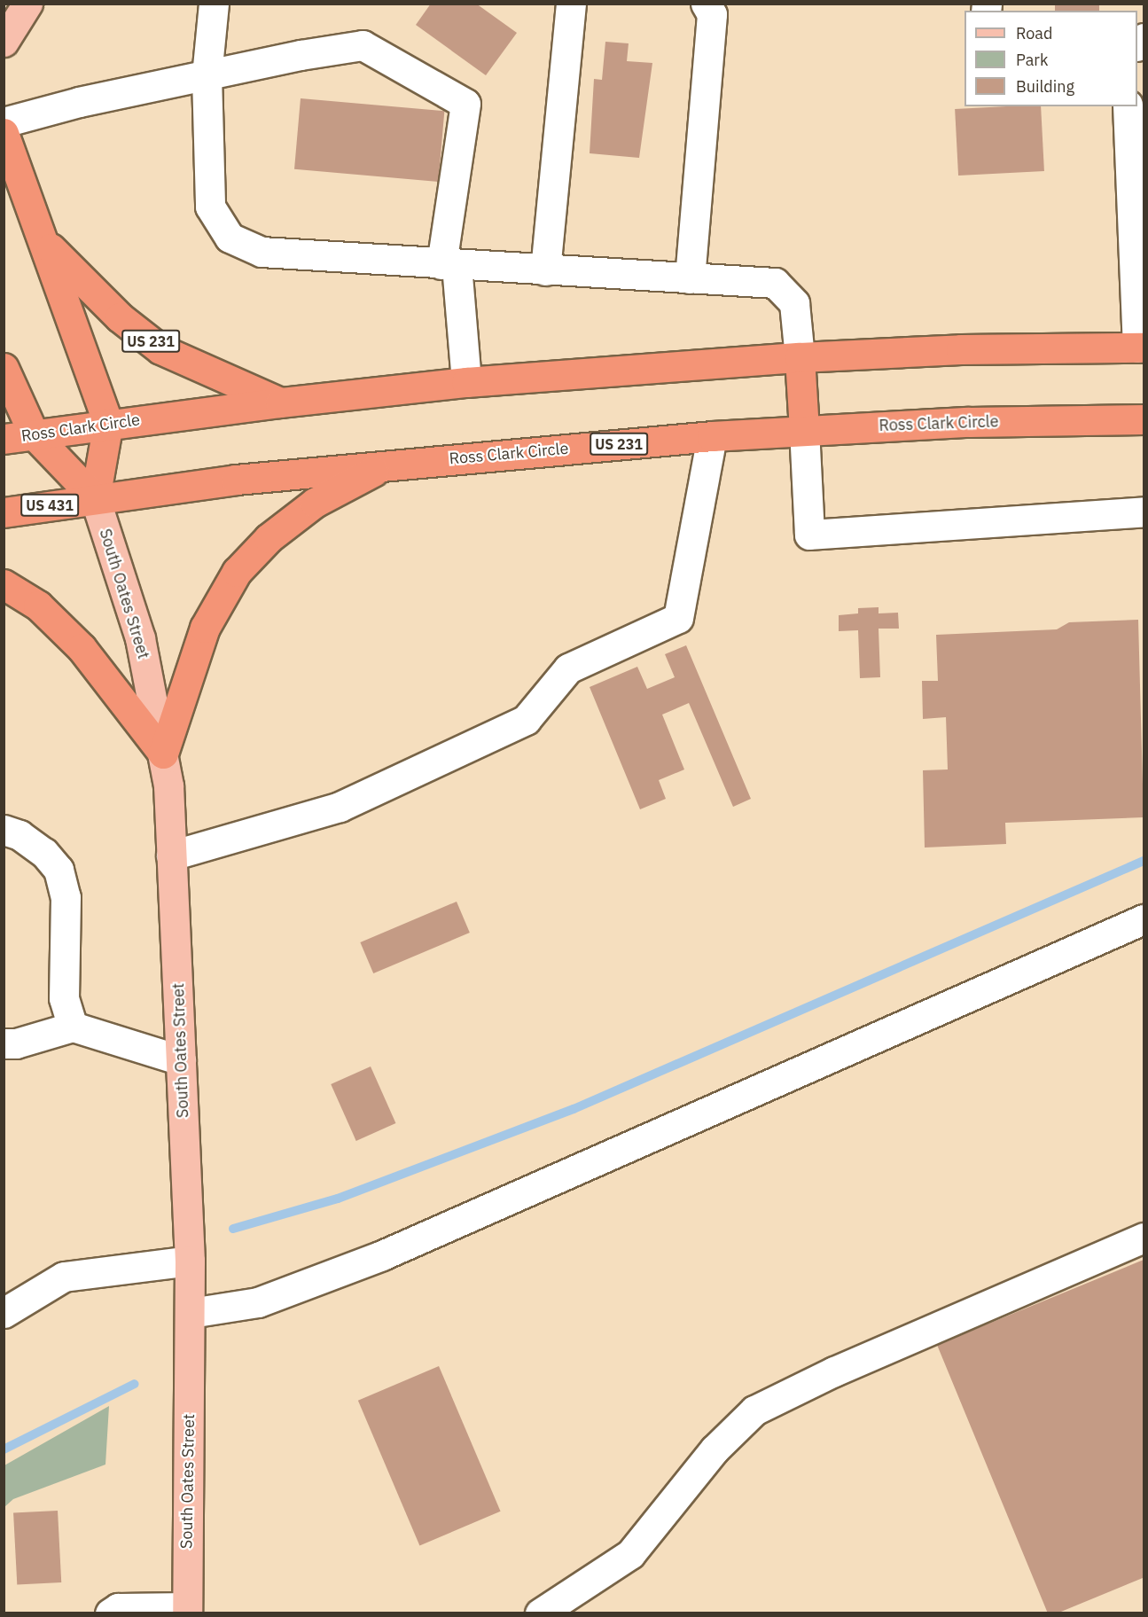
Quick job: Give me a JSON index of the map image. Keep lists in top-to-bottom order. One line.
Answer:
{"streets":{"highway":["US 231","Ross Clark Circle","US 431","South Oates Street"]},"crossings":[["US 231","Ross Clark Circle"],["US 231","South Oates Street"],["Ross Clark Circle","South Oates Street"]],"legend":["Road","Park","Building"]}
